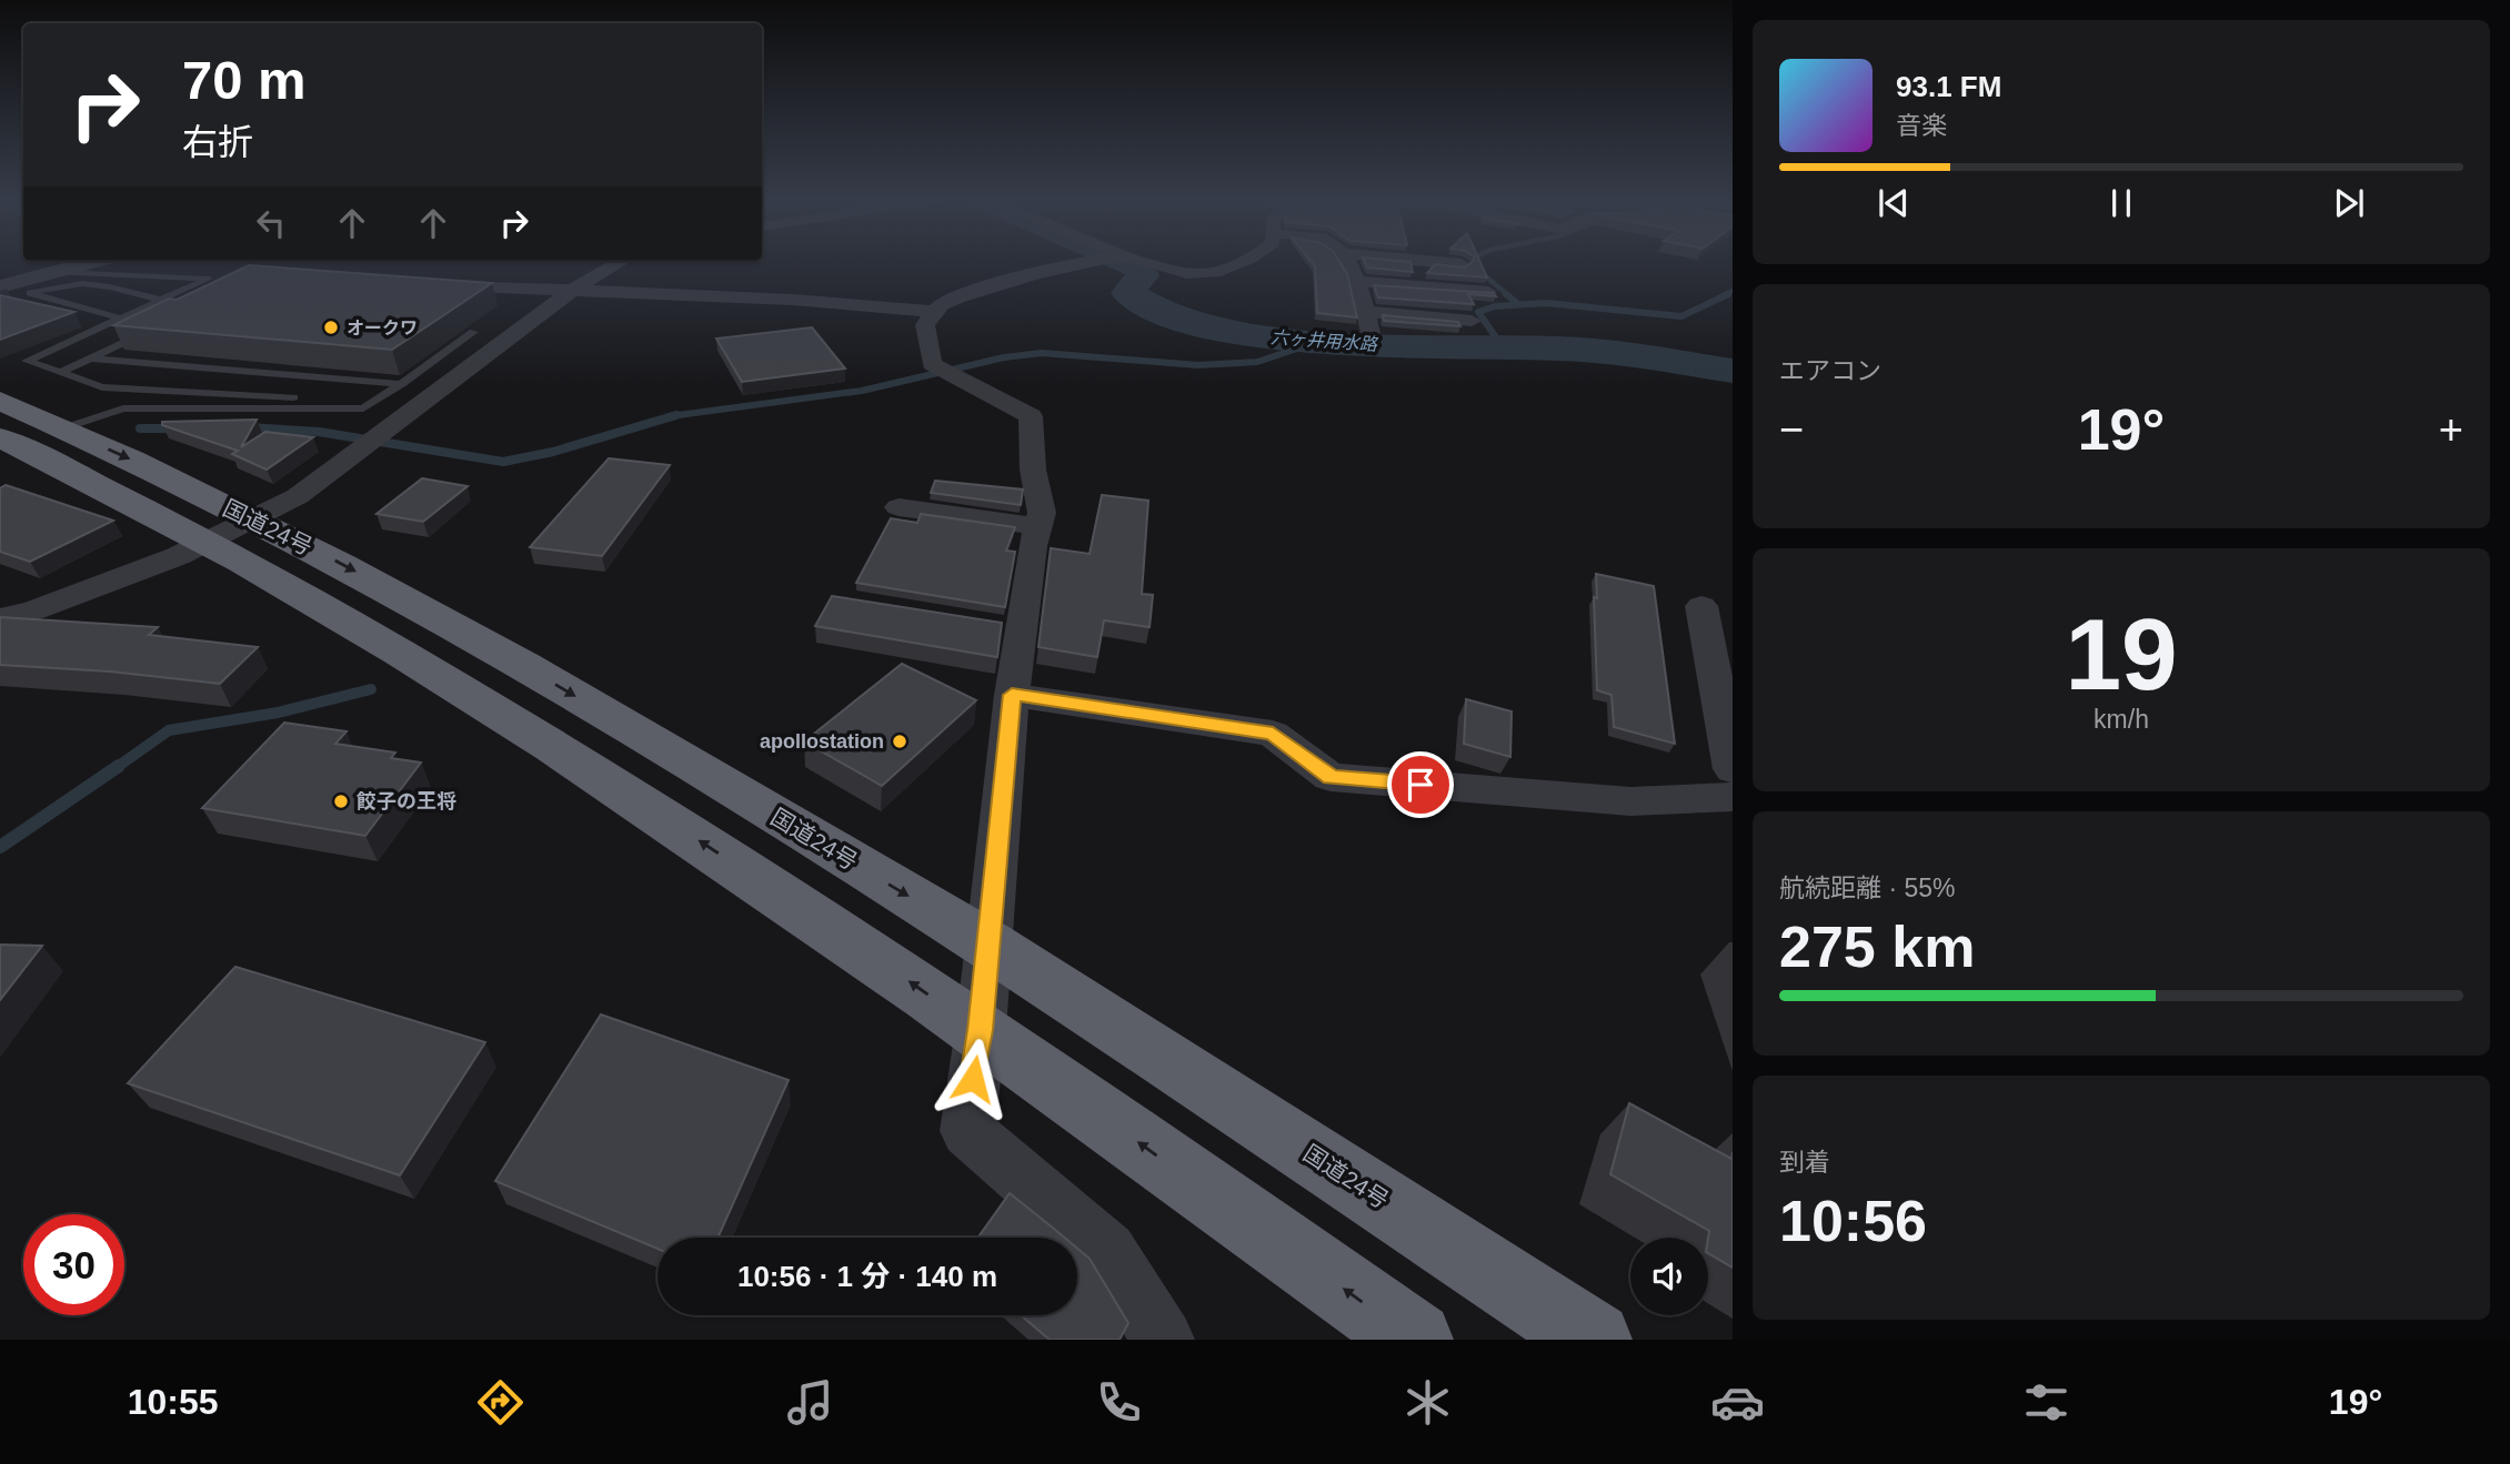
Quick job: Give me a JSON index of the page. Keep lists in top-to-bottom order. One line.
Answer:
{"streets":{"highway":["国道24号"]},"water":["六ヶ井用水路"],"places":["オークワ","apollostation","餃子の王将"],"page":{"turn":["70 m","右折"],"song":["93.1 FM","音楽"],"tile":["エアコン",["19","km/h"],["航続距離 · 55%","275 km"],["到着","10:56"]],"heat":["−","19°","+"],"limit":"30","trip":"10:56 · 1 分 · 140 m","tabs":["10:55","19°"]}}
